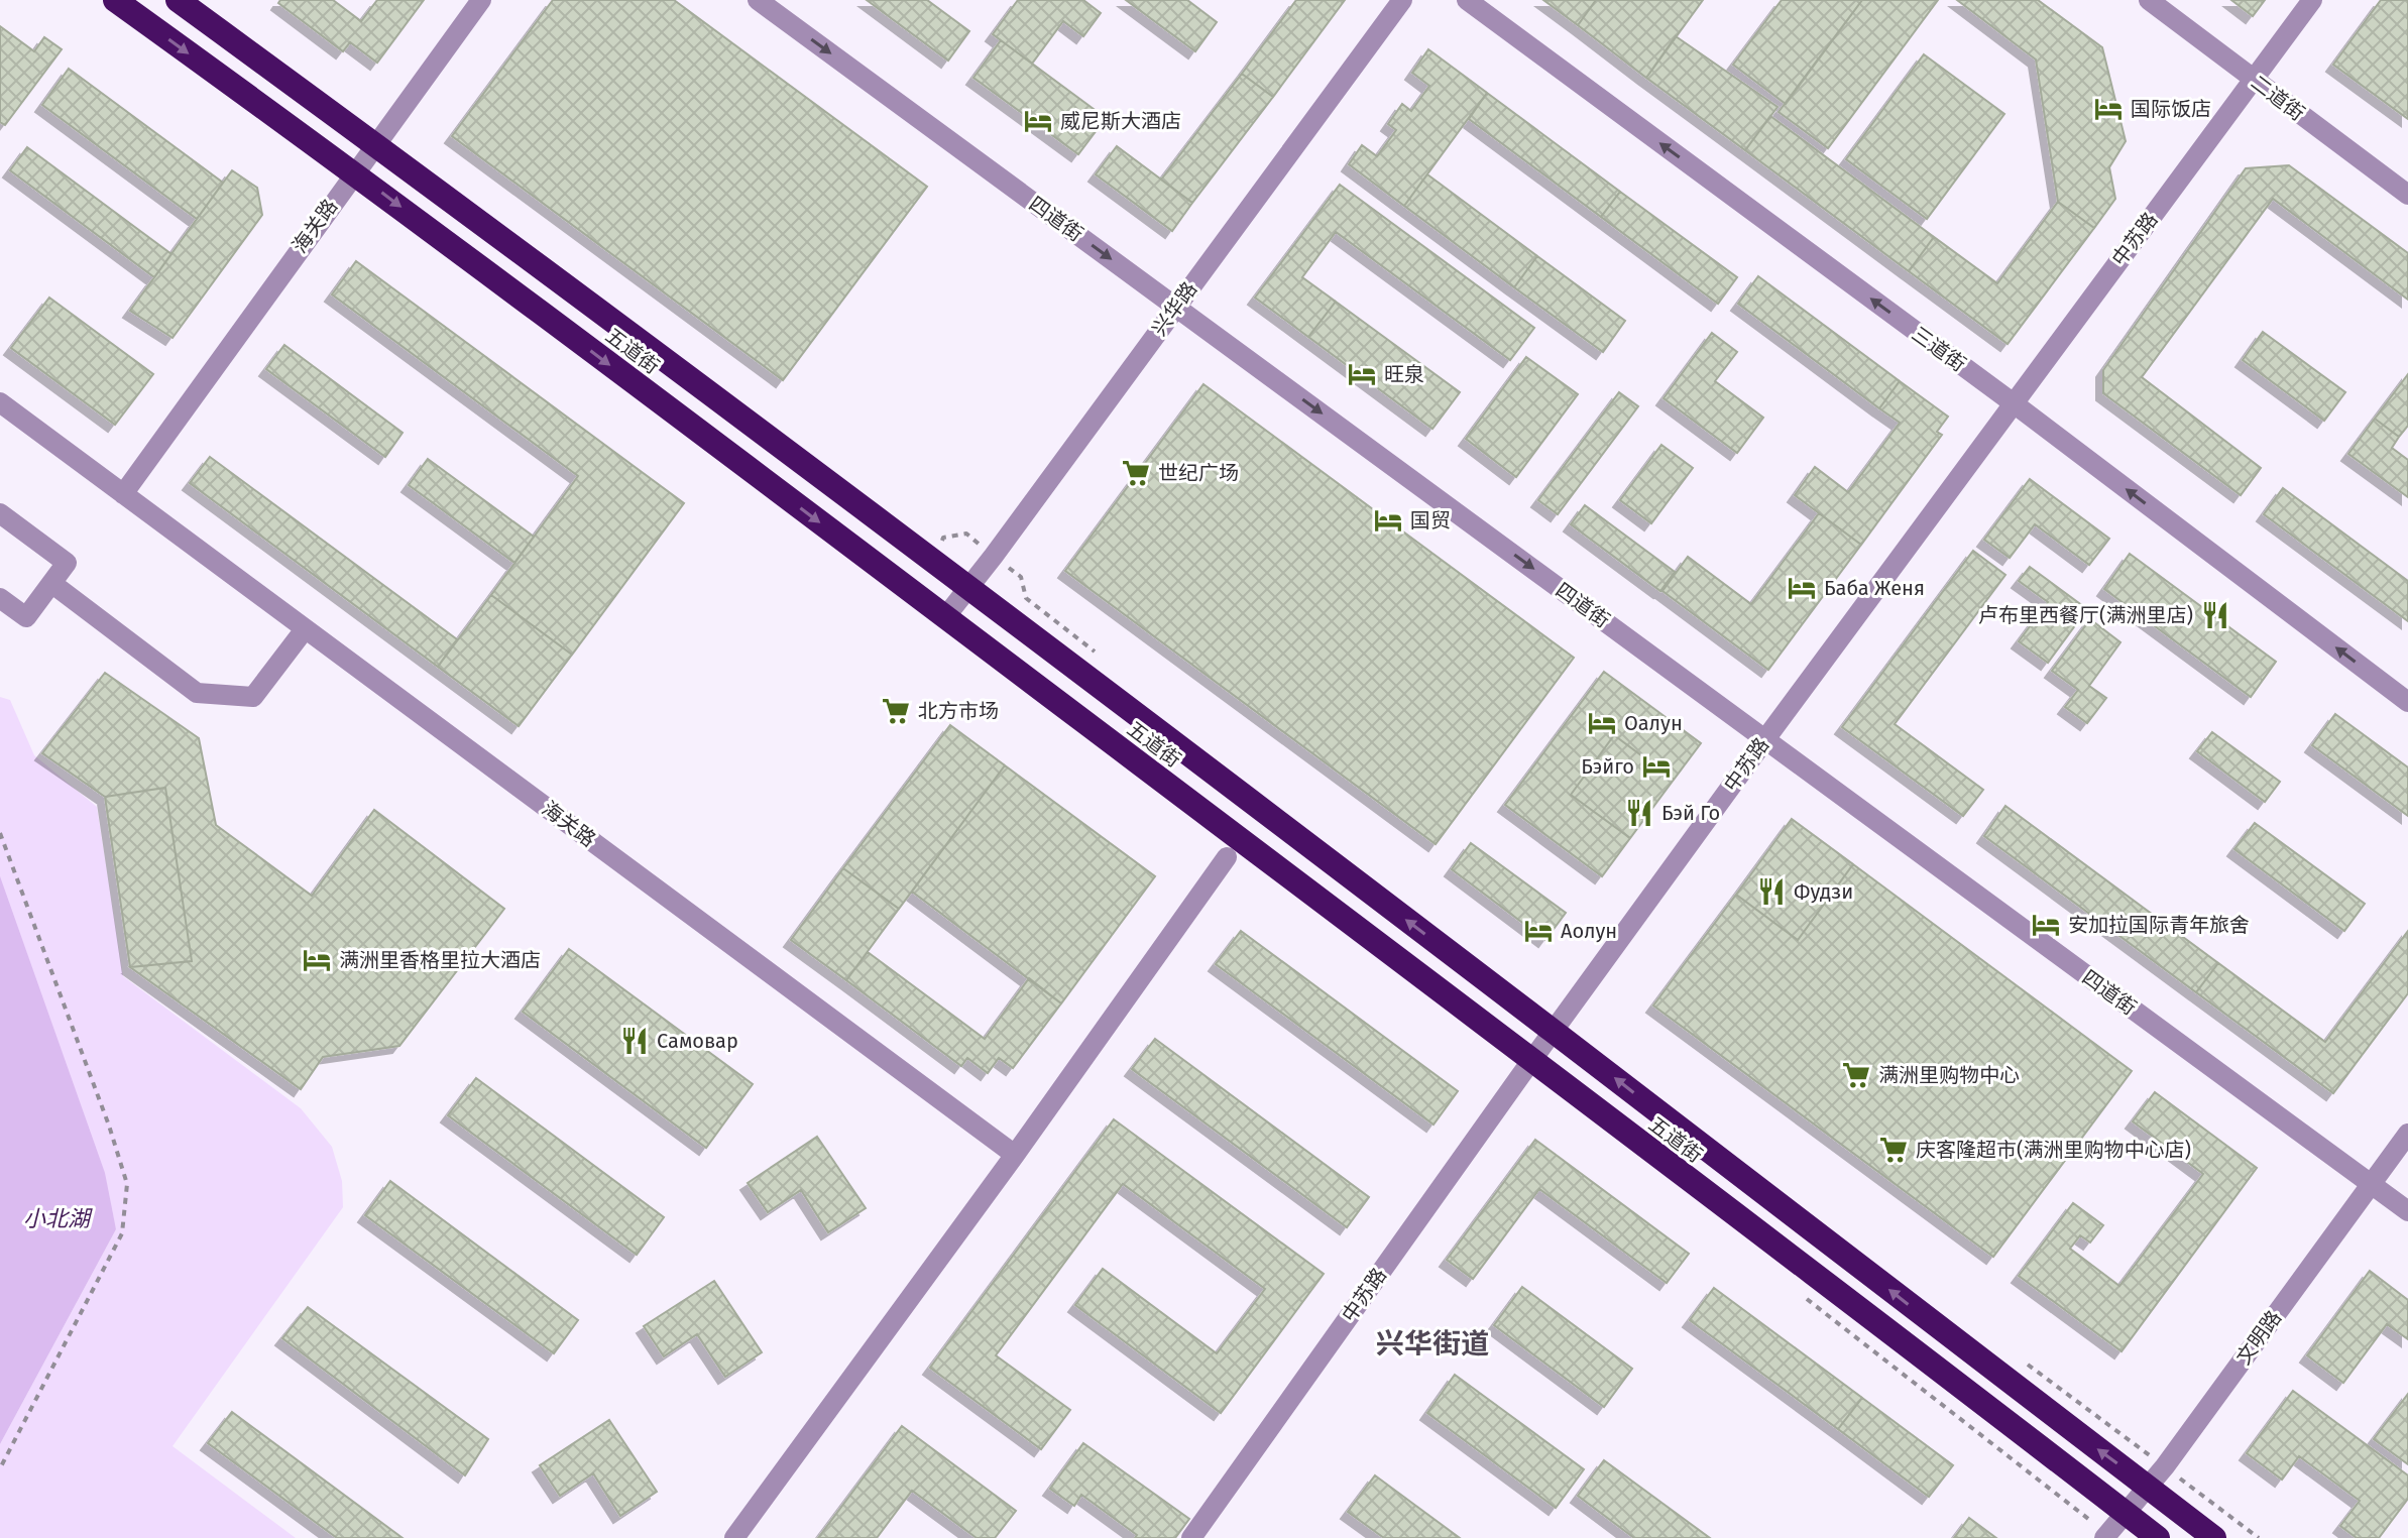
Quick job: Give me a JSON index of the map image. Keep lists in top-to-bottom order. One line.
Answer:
{"streets":{"highway":["五道街"],"street":["二道街","四道街","海关路","中苏路","兴华路","三道街","文明路"]},"crossings":[["二道街","中苏路"],["四道街","中苏路"],["四道街","兴华路"],["四道街","文明路"],["海关路","五道街"],["中苏路","三道街"],["中苏路","五道街"],["兴华路","五道街"],["五道街","文明路"]],"one_way":["四道街","三道街"],"districts":["兴华街道"],"water":["小北湖"],"places":{"hotel":["国际饭店","威尼斯大酒店","旺泉","国贸","Баба Женя","Оалун","Бэйго","安加拉国际青年旅舍","Аолун","满洲里香格里拉大酒店"],"supermarket":["世纪广场","北方市场","满洲里购物中心","庆客隆超市(满洲里购物中心店)"],"restaurant":["卢布里西餐厅(满洲里店)","Бэй Го","Фудзи","Самовар"]}}
